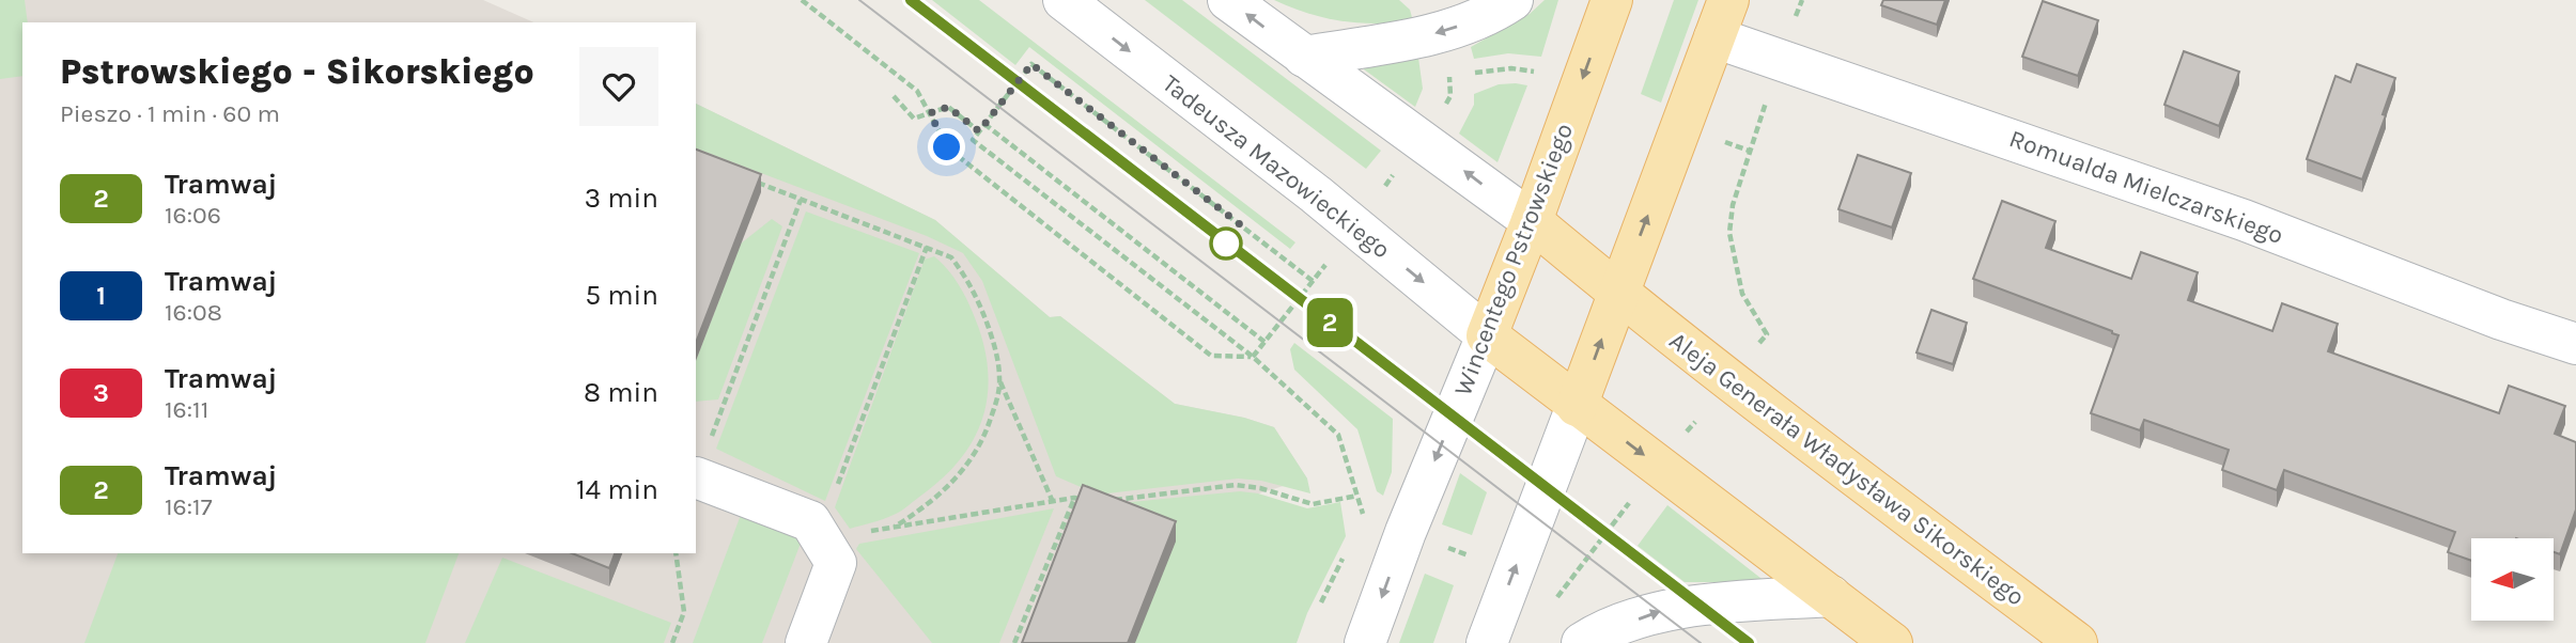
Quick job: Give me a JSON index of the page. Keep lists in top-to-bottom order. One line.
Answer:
{"streets":{"main road":["Wincentego Pstrowskiego","Aleja Generała Władysława Sikorskiego"],"street":["Tadeusza Mazowieckiego","Romualda Mielczarskiego"]},"crossings":[["Tadeusza Mazowieckiego","Wincentego Pstrowskiego"]],"lines":["tram line 2"],"north":"left","page":{"on_map":"2","heading":["Pstrowskiego - Sikorskiego","Pieszo · 1 min · 60 m"],"list":[{"mark":"2","name":"Tramwaj","note":"16:06","value":"3 min"},{"mark":"1","name":"Tramwaj","note":"16:08","value":"5 min"},{"mark":"3","name":"Tramwaj","note":"16:11","value":"8 min"},{"mark":"2","name":"Tramwaj","note":"16:17","value":"14 min"}]}}
